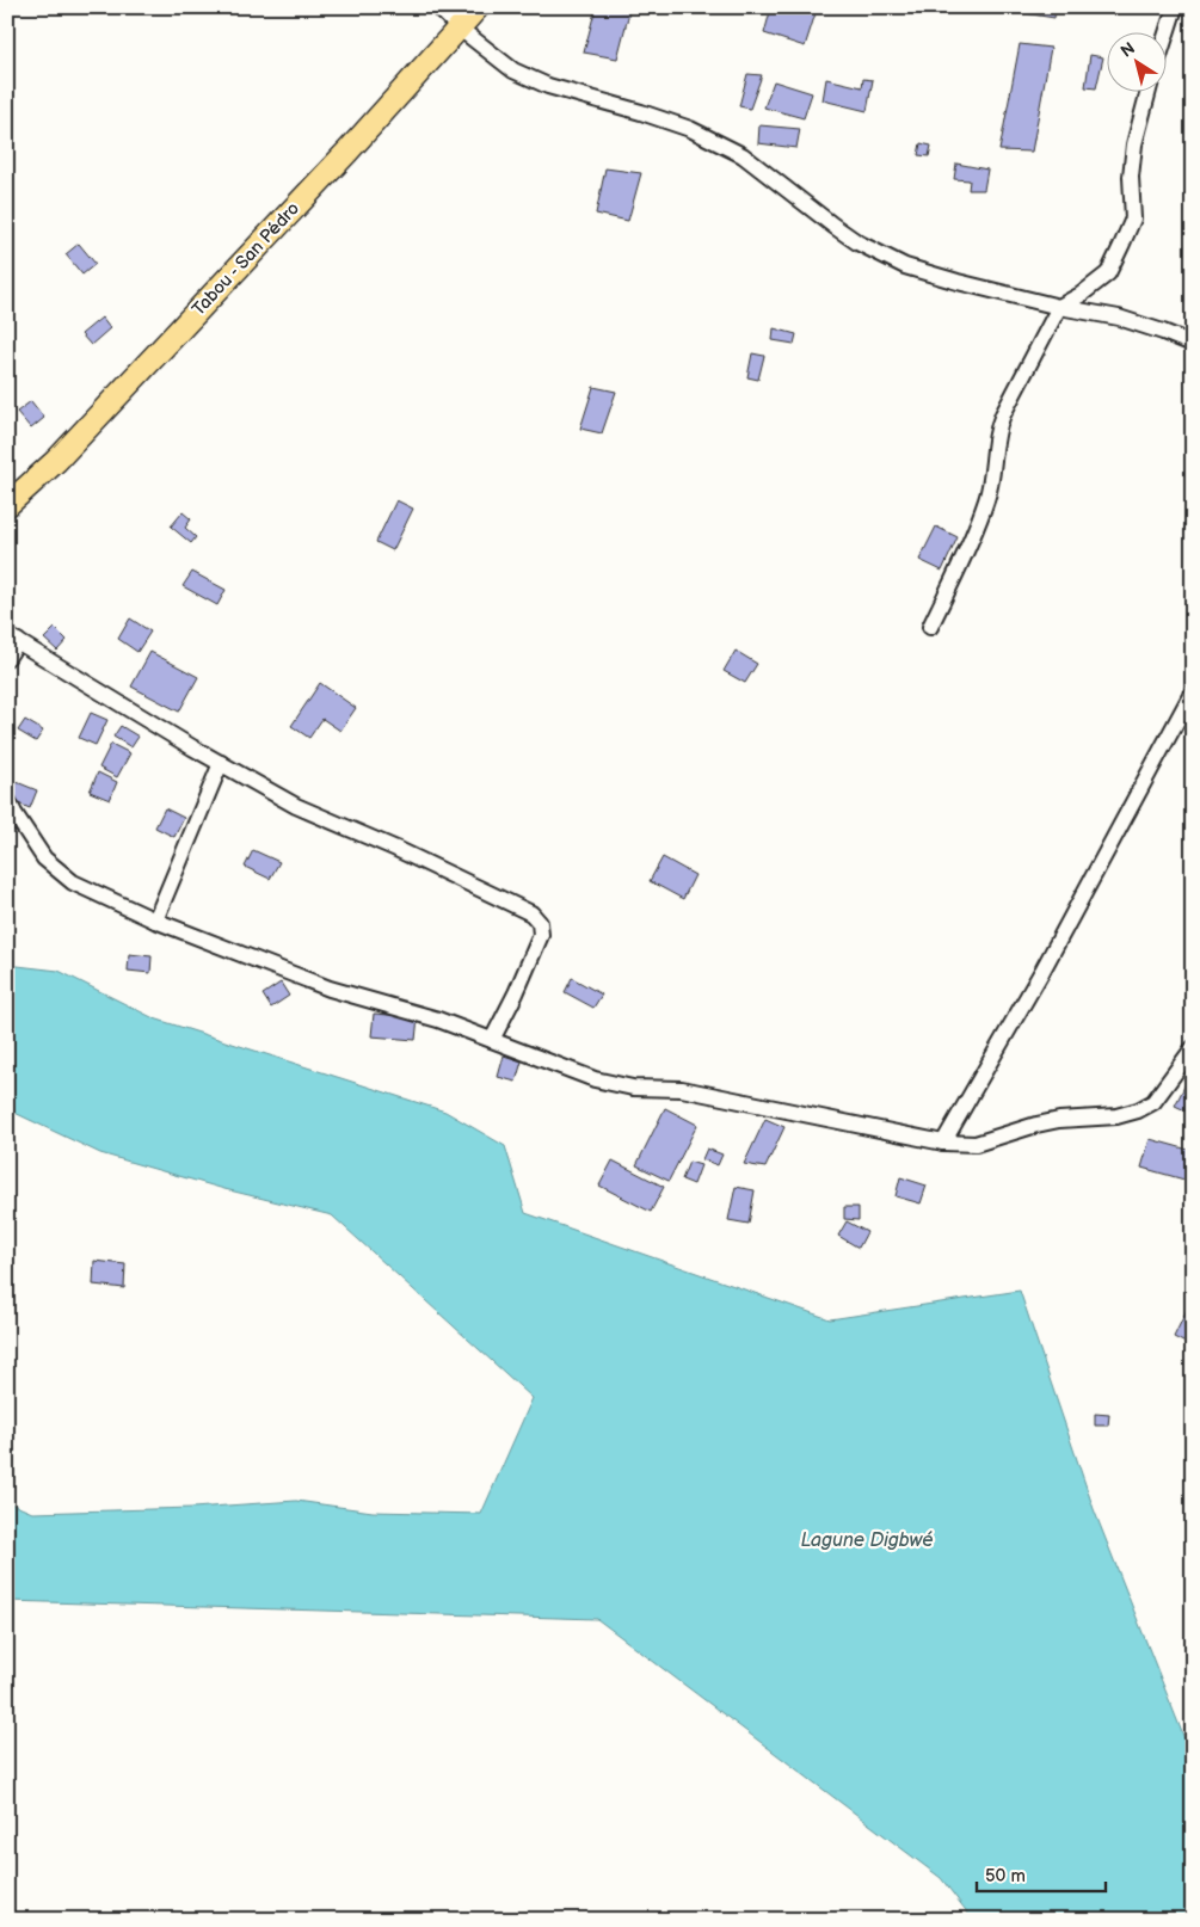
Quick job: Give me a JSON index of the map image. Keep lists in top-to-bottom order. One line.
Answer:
{"streets":{"main road":["Tabou - San Pédro"]},"water":["Lagune Digbwé"],"scale_bar":"50 m","north":"top left"}
